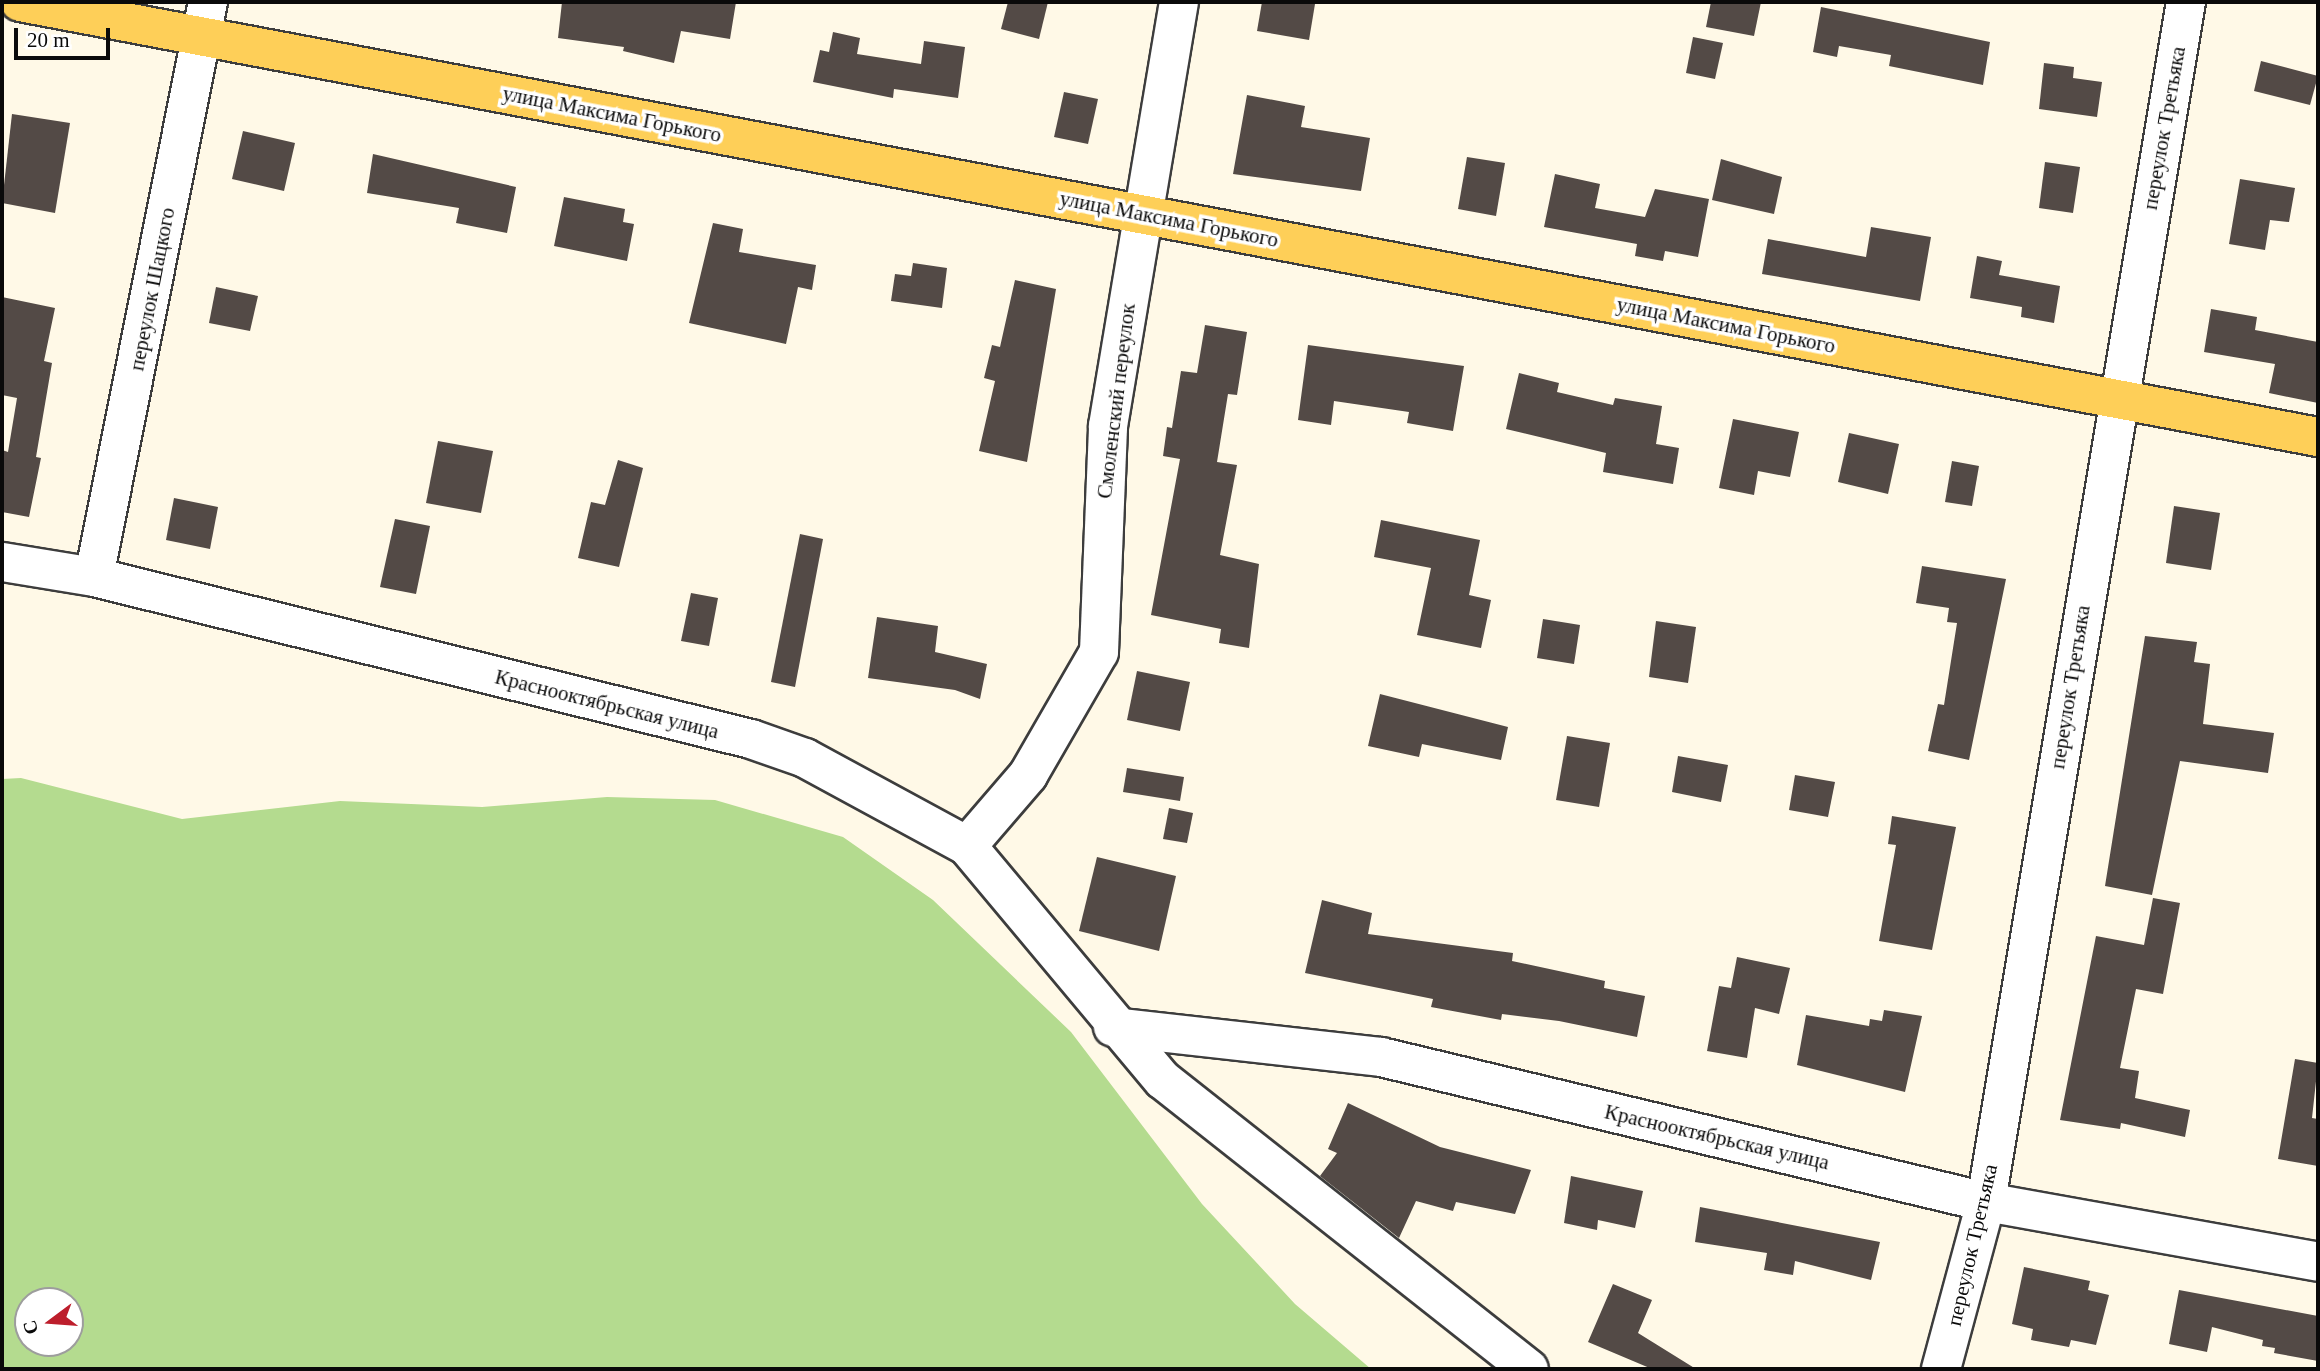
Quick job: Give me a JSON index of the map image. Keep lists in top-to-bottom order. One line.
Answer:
{"streets":{"main road":["улица Максима Горького"],"street":["переулок Третьяка","переулок Шацкого","Смоленский переулок","Краснооктябрьская улица"]},"crossings":[["улица Максима Горького","переулок Третьяка"],["улица Максима Горького","переулок Шацкого"],["улица Максима Горького","Смоленский переулок"],["переулок Третьяка","Краснооктябрьская улица"],["переулок Шацкого","Краснооктябрьская улица"],["Смоленский переулок","Краснооктябрьская улица"]],"scale_bar":"20 m","north":"left"}
